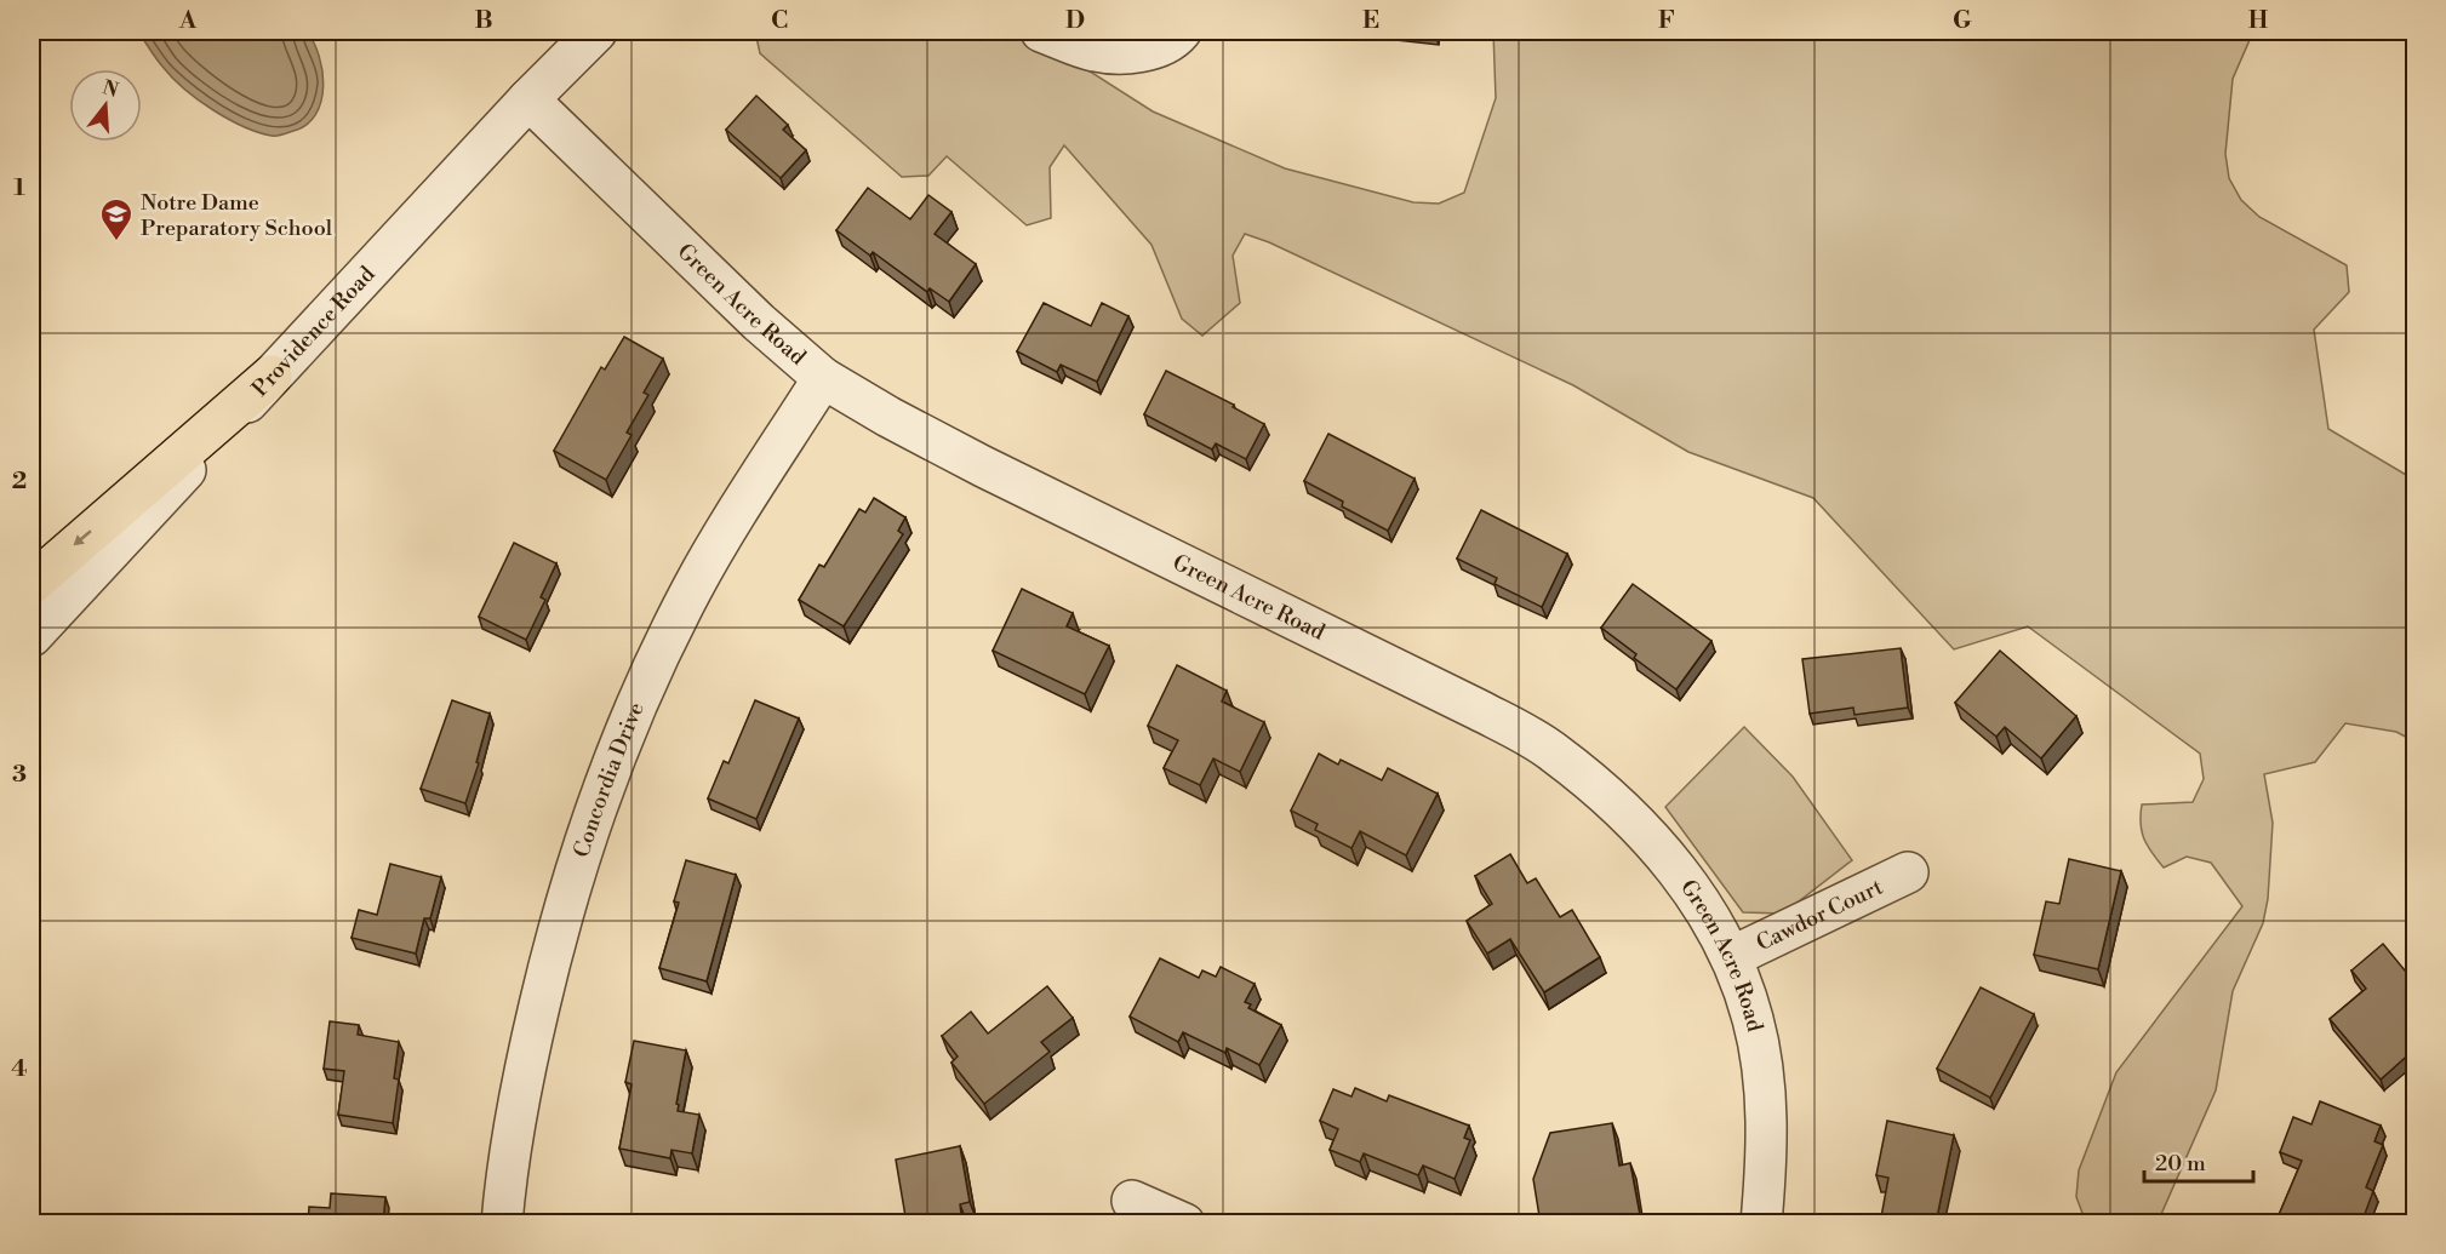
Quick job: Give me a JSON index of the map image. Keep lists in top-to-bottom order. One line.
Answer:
{"streets":{"street":["Green Acre Road","Providence Road","Concordia Drive","Cawdor Court"]},"crossings":[["Green Acre Road","Providence Road"],["Green Acre Road","Concordia Drive"],["Green Acre Road","Cawdor Court"]],"places":{"school or university":["Notre Dame Preparatory School"]},"scale_bar":"20 m","north":"top","grid":{"columns":["A","B","C","D","E","F","G","H"],"rows":["1","2","3","4"]}}
